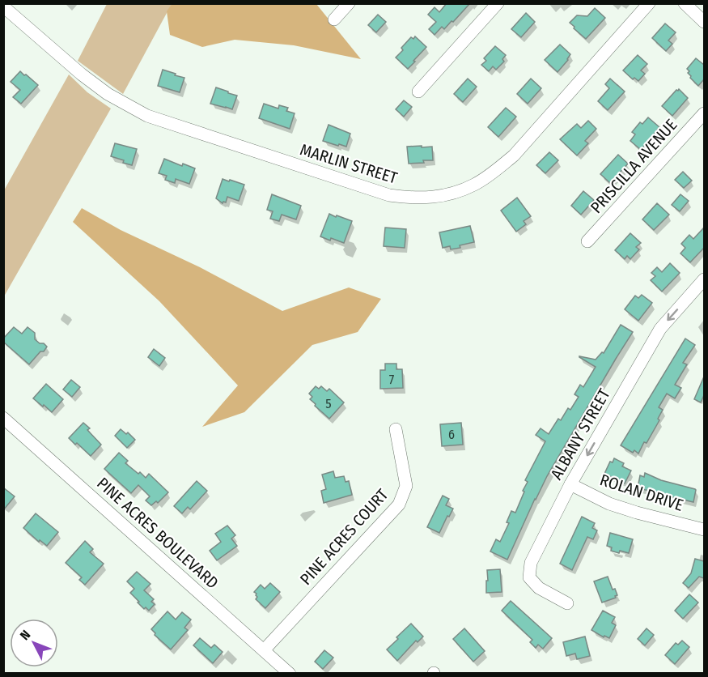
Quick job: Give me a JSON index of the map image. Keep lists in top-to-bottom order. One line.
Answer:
{"streets":{"street":["MARLIN STREET","PRISCILLA AVENUE","ALBANY STREET","ROLAN DRIVE","PINE ACRES BOULEVARD","PINE ACRES COURT"]},"crossings":[["ALBANY STREET","ROLAN DRIVE"],["PINE ACRES BOULEVARD","PINE ACRES COURT"]],"one_way":["ALBANY STREET"],"house_numbers":["7","5","6"],"north":"top left"}
